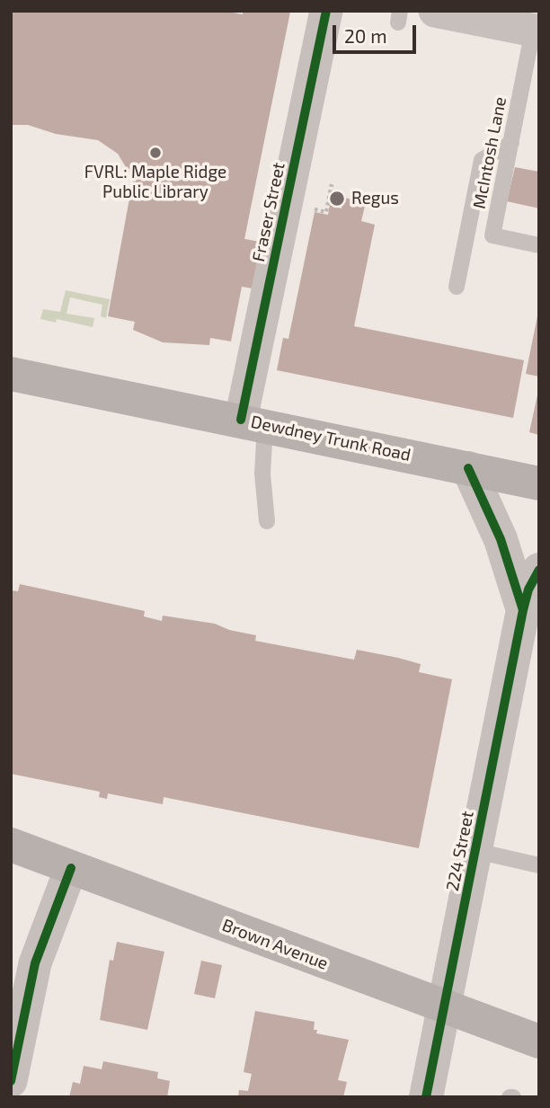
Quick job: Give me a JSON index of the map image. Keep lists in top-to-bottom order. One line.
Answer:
{"streets":{"main road":["Dewdney Trunk Road","Brown Avenue"],"street":["Fraser Street","224 Street"],"lane":["McIntosh Lane"]},"crossings":[["Fraser Street","Dewdney Trunk Road"],["Dewdney Trunk Road","224 Street"],["224 Street","Brown Avenue"]],"places":["FVRL: Maple Ridge Public Library","Regus"],"scale_bar":"20 m"}
